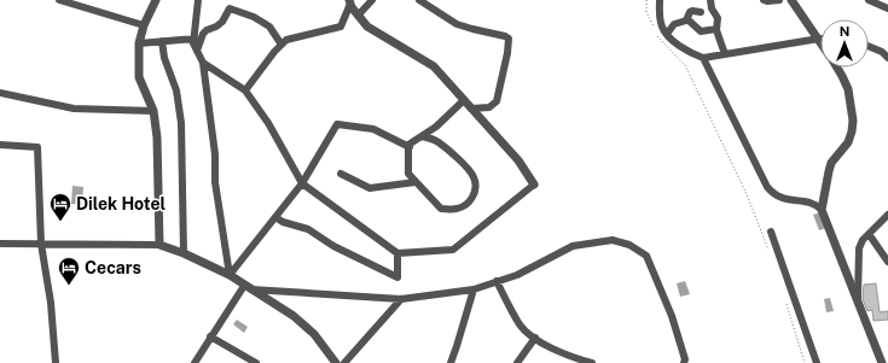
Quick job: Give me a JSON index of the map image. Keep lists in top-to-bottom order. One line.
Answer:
{"places":{"hotel":["Dilek Hotel","Cecars"]},"north":"top"}
